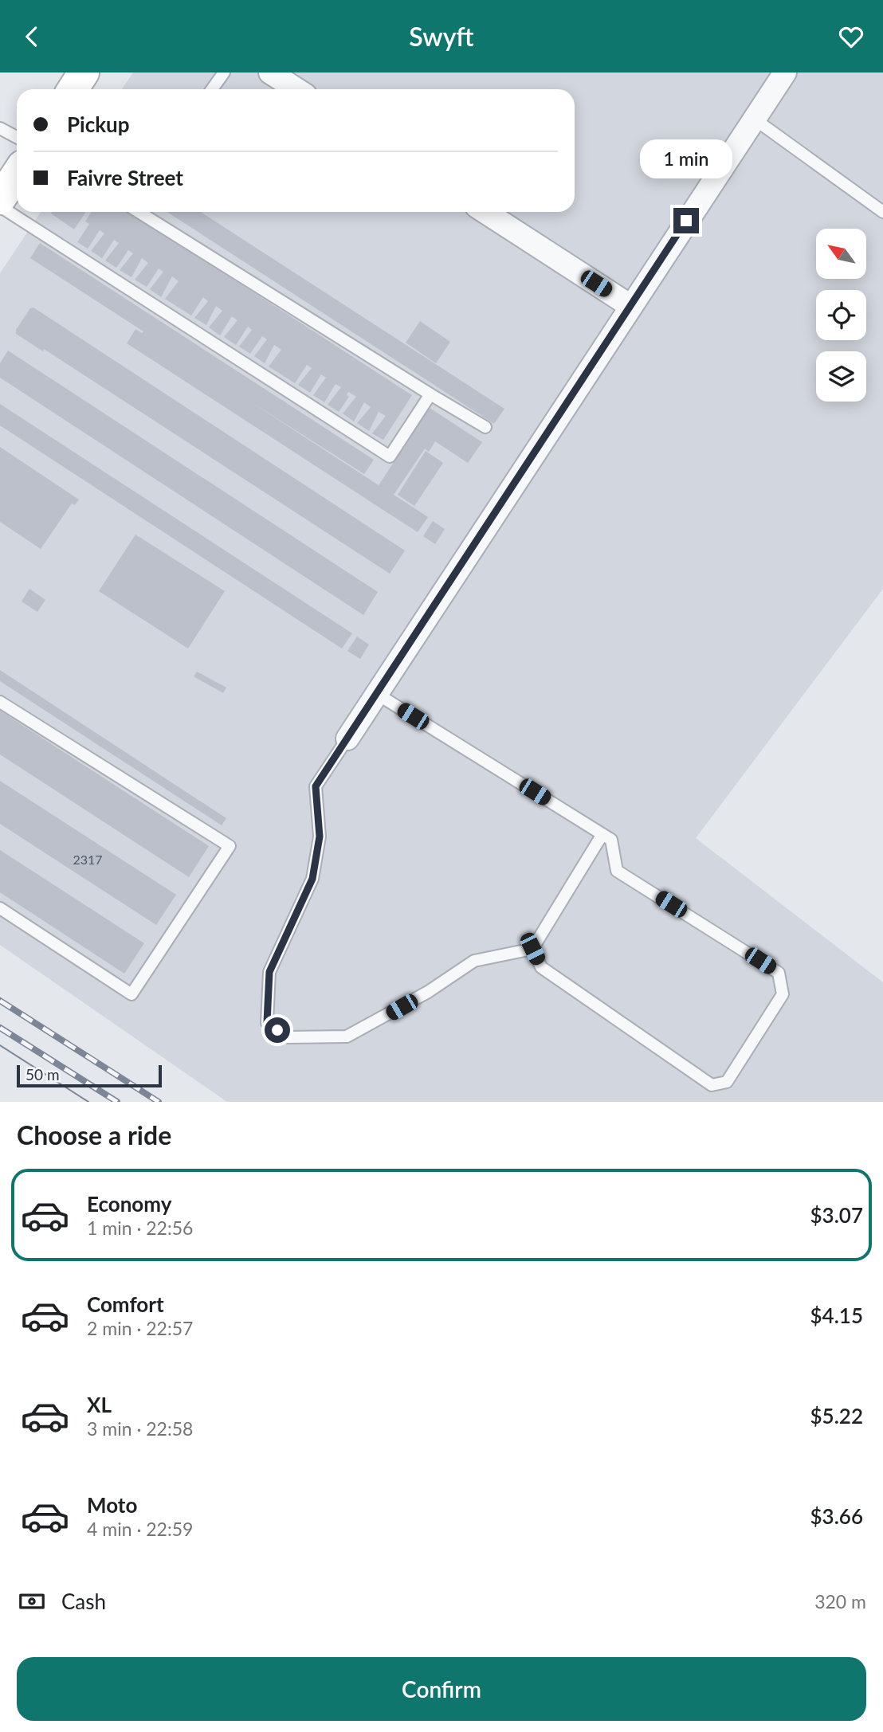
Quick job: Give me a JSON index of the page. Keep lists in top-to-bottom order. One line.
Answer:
{"house_numbers":["2317"],"scale_bar":"50 m","north":"top left","page":{"header":"Swyft","banner":["Pickup","Faivre Street"],"bubble":"1 min","scale":"50 m","heading":"Choose a ride","list":[{"name":"Economy","note":"1 min · 22:56","value":"$3.07"},{"name":"Comfort","note":"2 min · 22:57","value":"$4.15"},{"name":"XL","note":"3 min · 22:58","value":"$5.22"},{"name":"Moto","note":"4 min · 22:59","value":"$3.66"}],"pay":["Cash","320 m"],"buttons":"Confirm"}}
